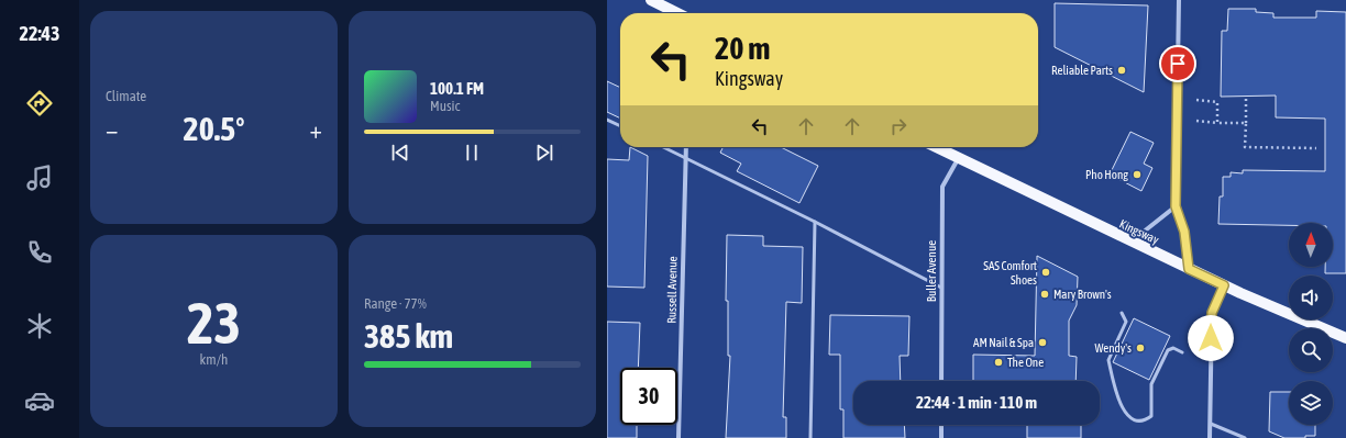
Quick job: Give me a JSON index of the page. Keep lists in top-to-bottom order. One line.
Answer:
{"streets":{"main road":["Kingsway"],"street":["Buller Avenue","Russell Avenue"]},"crossings":[["Kingsway","Buller Avenue"]],"places":["Reliable Parts","Pho Hong","SAS Comfort Shoes","Mary Brown's","AM Nail & Spa","Wendy's","The One"],"north":"top","page":{"tabs":"22:43","tile":["Climate",["23","km/h"],["Range · 77%","385 km"]],"turn":["20 m","Kingsway"],"song":["100.1 FM","Music"],"heat":["−","20.5°","+"],"limit":"30","trip":"22:44 · 1 min · 110 m"}}
